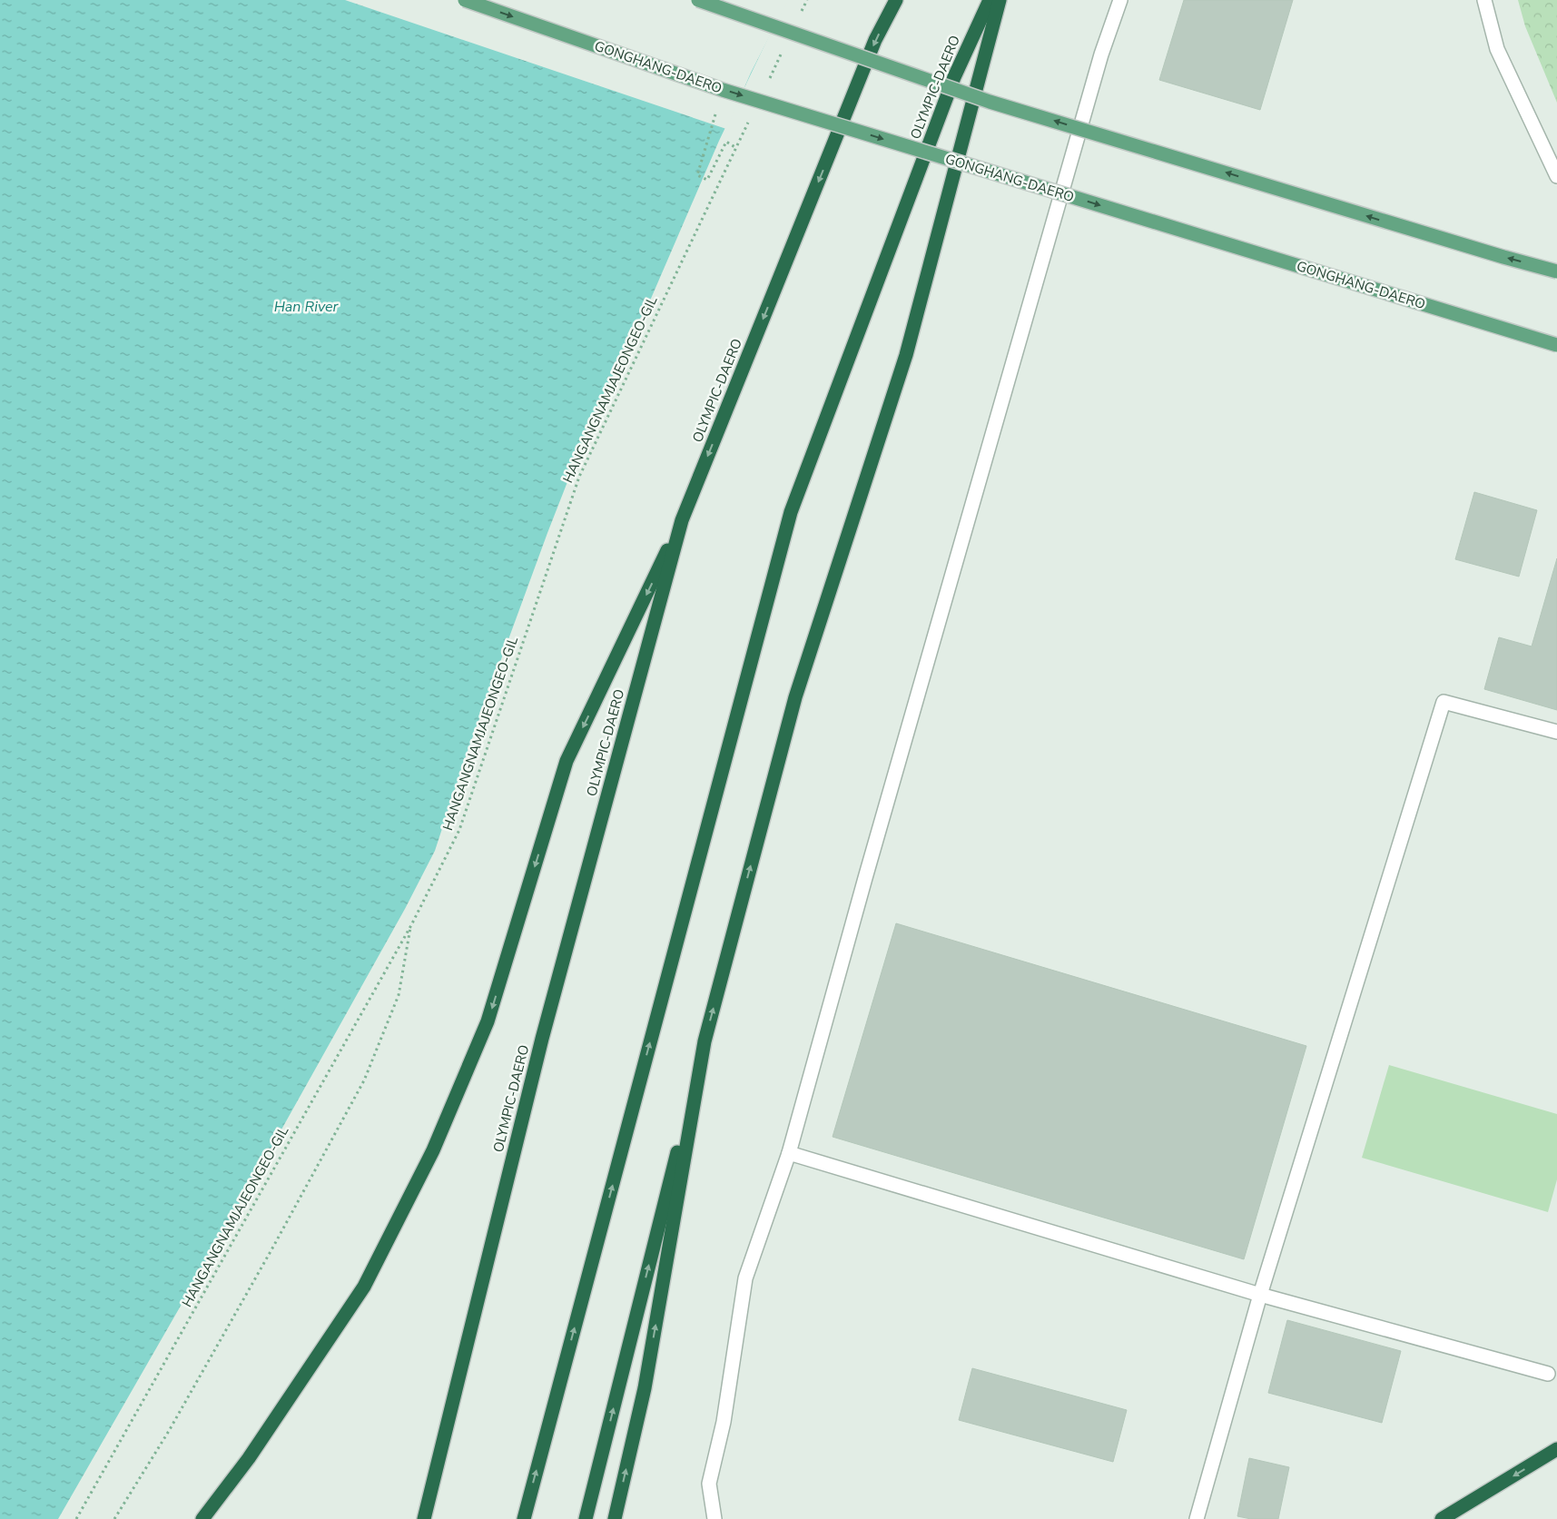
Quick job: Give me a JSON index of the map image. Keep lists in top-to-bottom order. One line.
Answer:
{"streets":{"highway":["OLYMPIC-DAERO"],"main road":["GONGHANG-DAERO"],"path":["HANGANGNAMJAJEONGEO-GIL"]},"water":["Han River"]}
